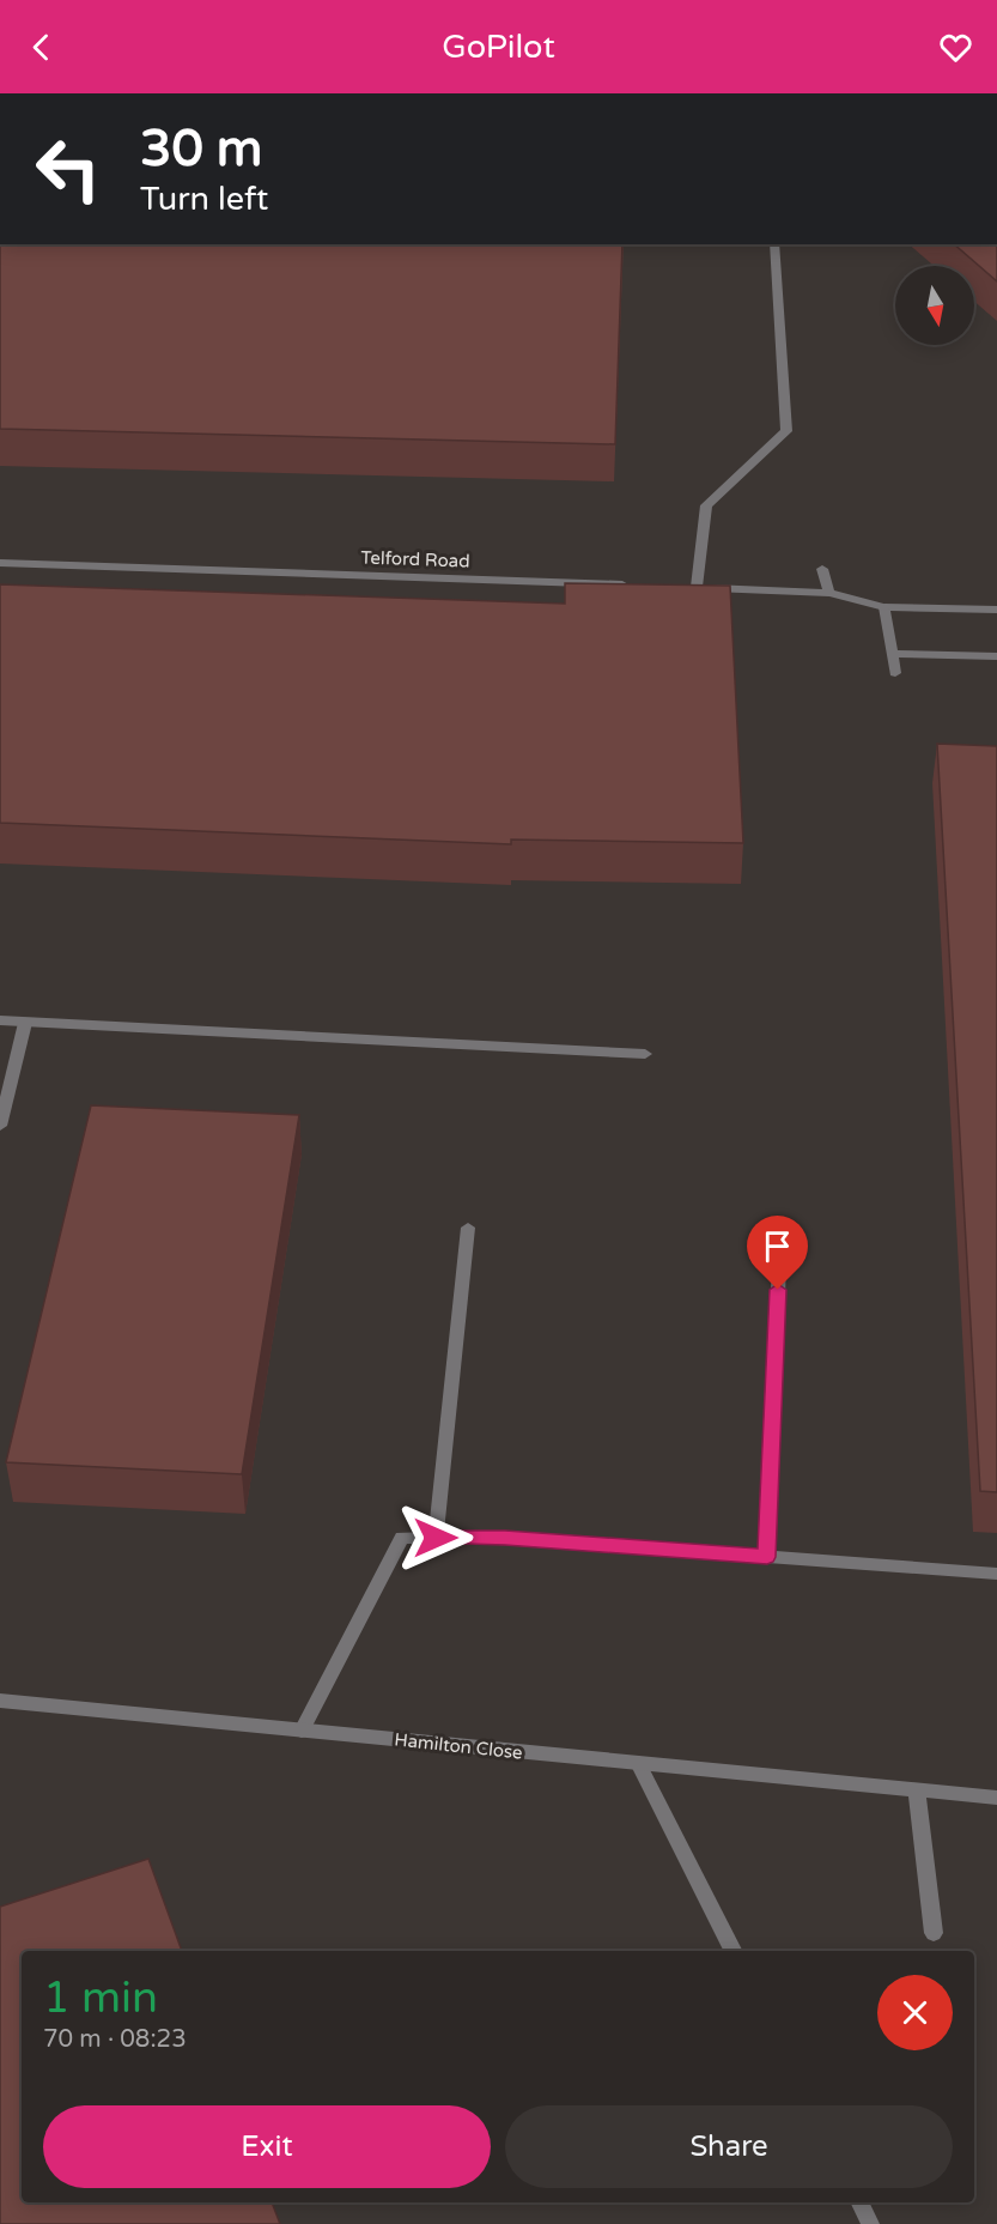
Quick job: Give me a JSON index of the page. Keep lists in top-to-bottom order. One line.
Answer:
{"streets":{"street":["Telford Road","Hamilton Close"]},"north":"bottom","page":{"header":"GoPilot","turn":["30 m","Turn left"],"heading":["1 min","70 m · 08:23"],"buttons":["Exit","Share"]}}
